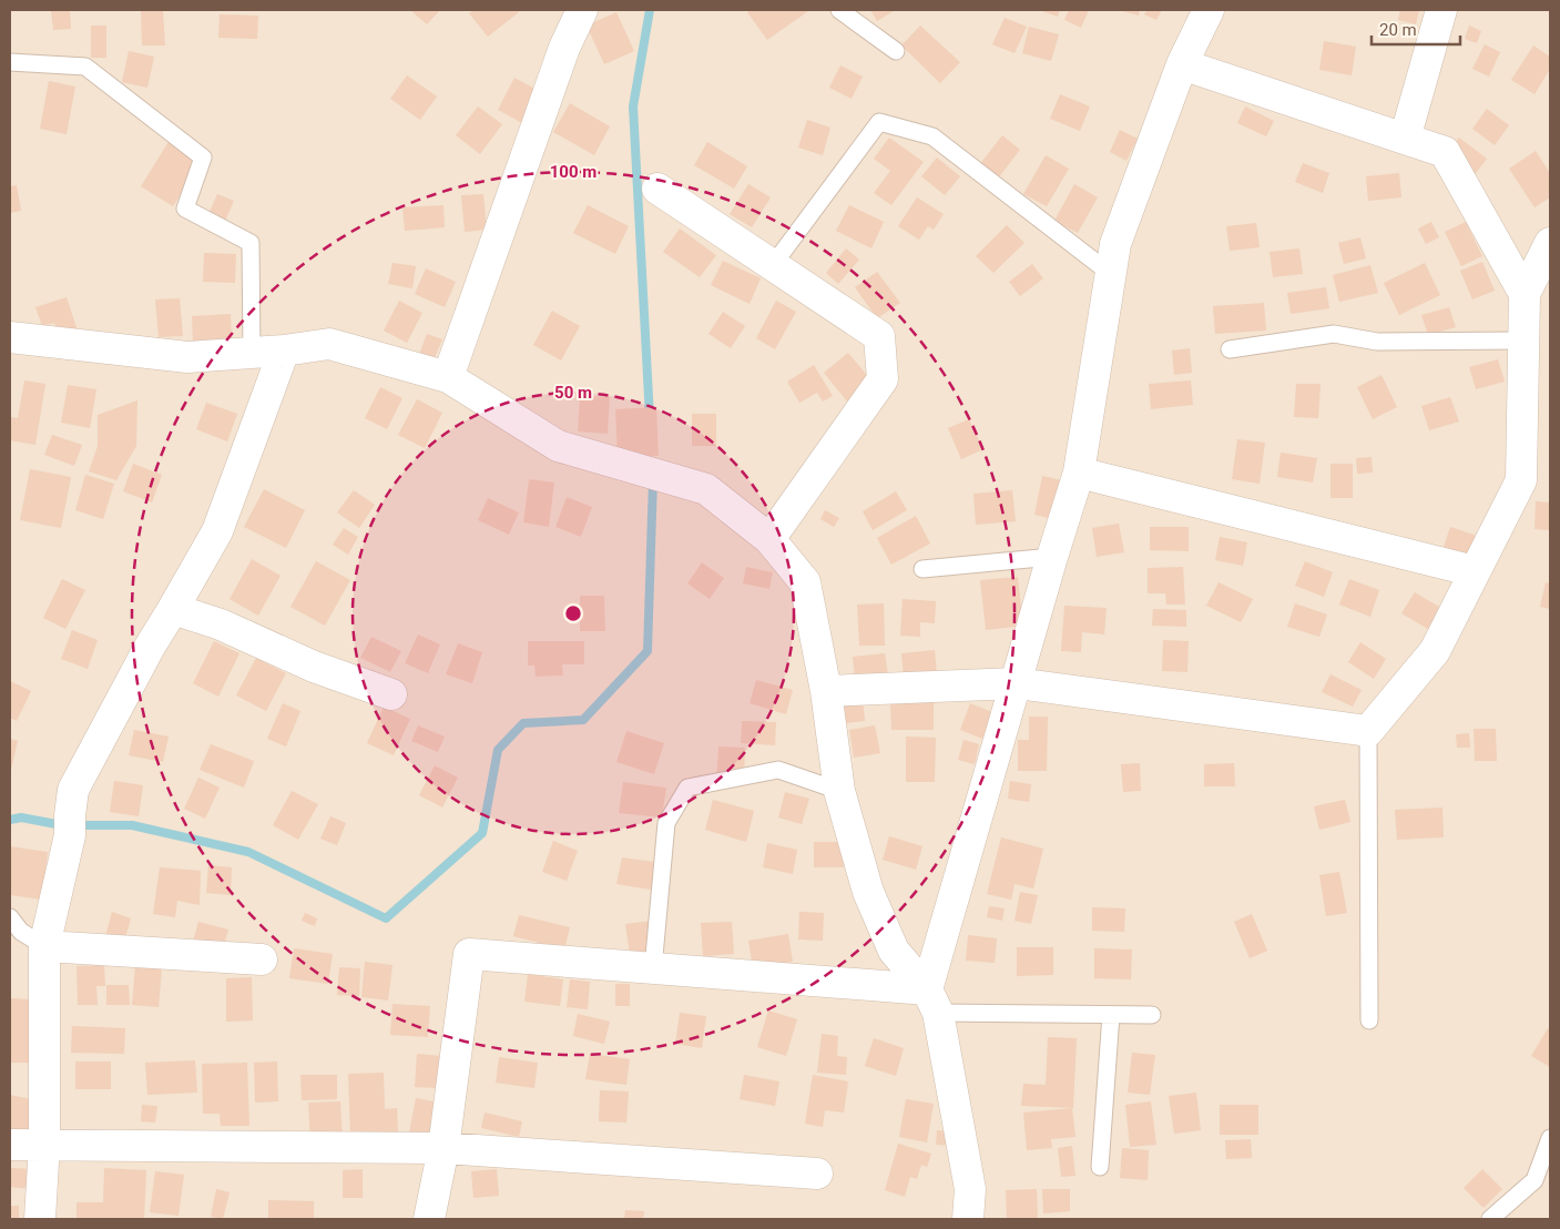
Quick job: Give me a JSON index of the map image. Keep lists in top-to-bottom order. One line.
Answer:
{"scale_bar":"20 m","rings":["100 m","50 m"]}
